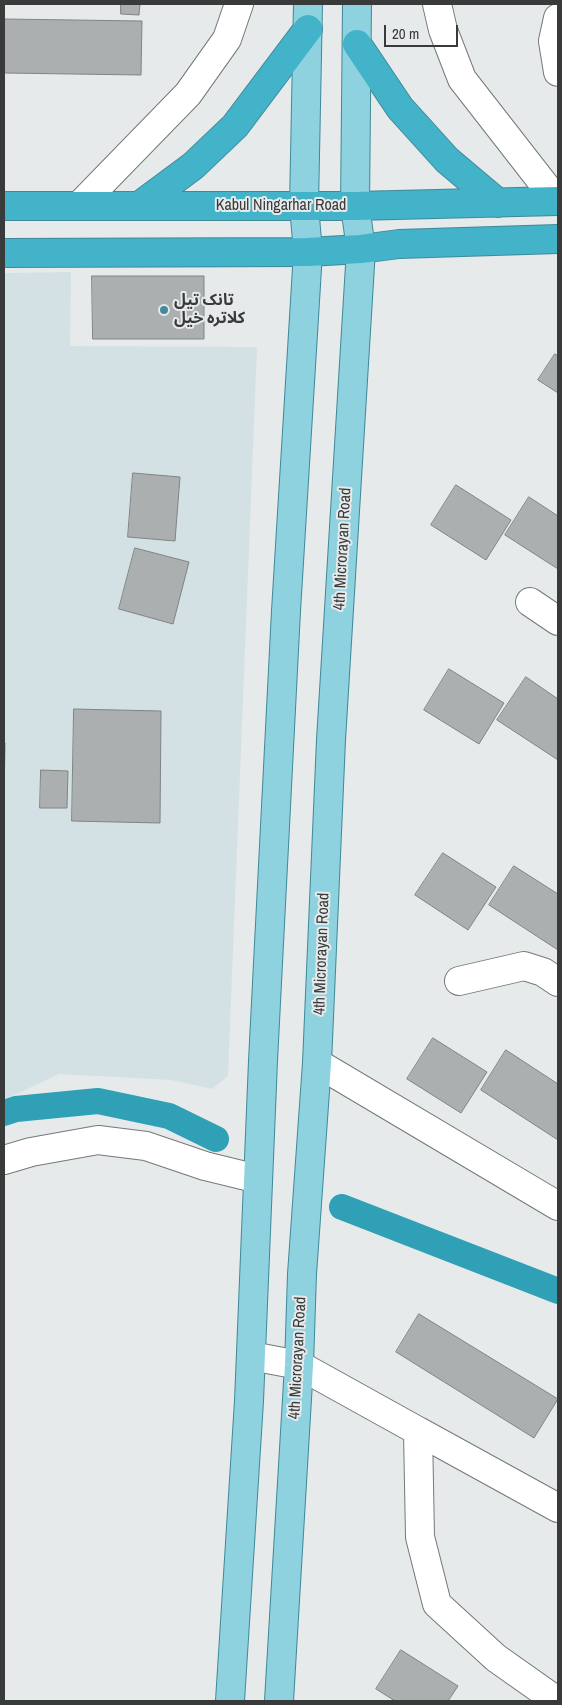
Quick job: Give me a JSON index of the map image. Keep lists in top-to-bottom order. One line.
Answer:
{"streets":{"highway":["Kabul Ningarhar Road"],"main road":["4th Microrayan Road"]},"crossings":[["Kabul Ningarhar Road","4th Microrayan Road"]],"places":["تانک تیل کلاتره خیل"],"scale_bar":"20 m"}
